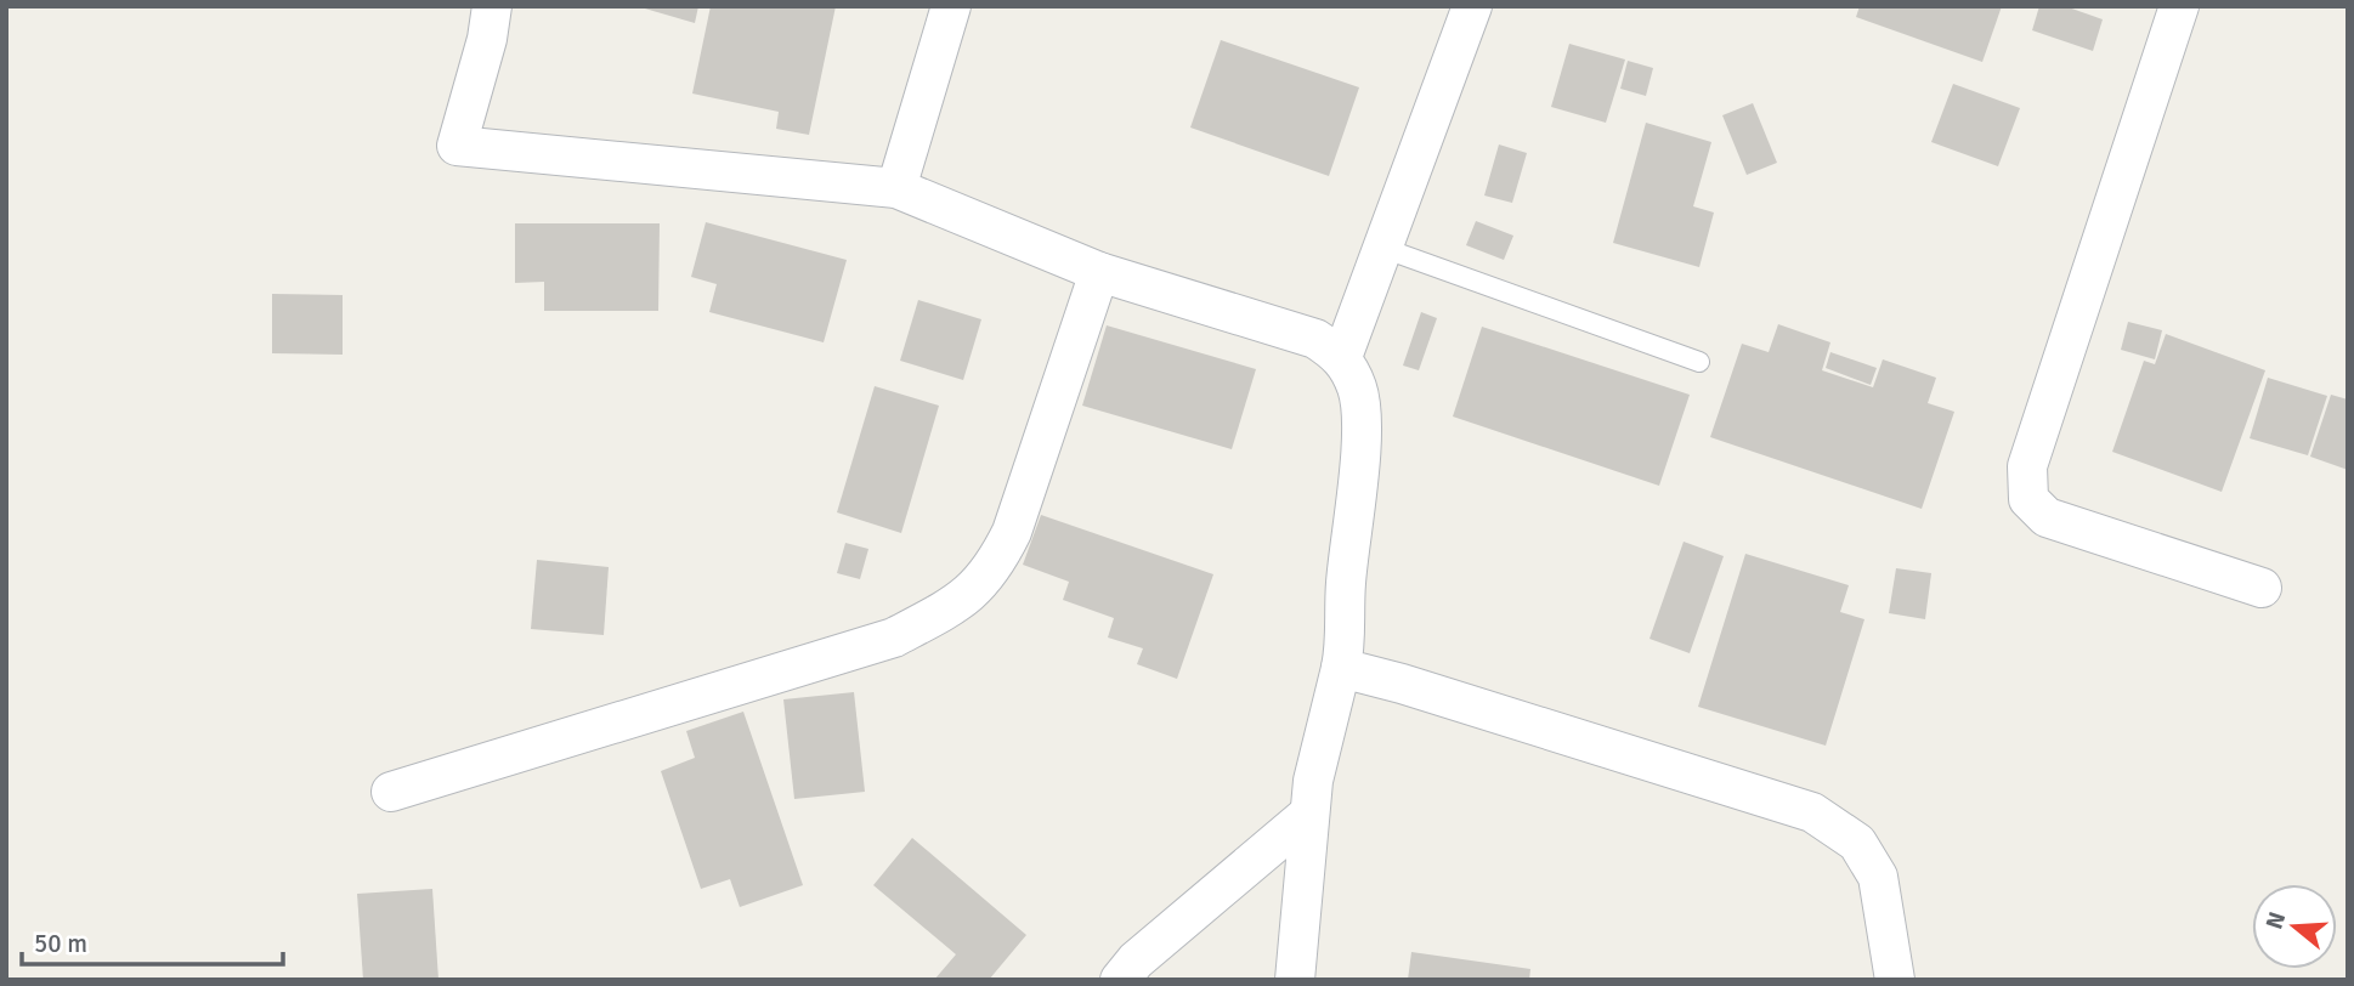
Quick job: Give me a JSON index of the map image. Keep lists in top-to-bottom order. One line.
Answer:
{"scale_bar":"50 m","north":"left"}
